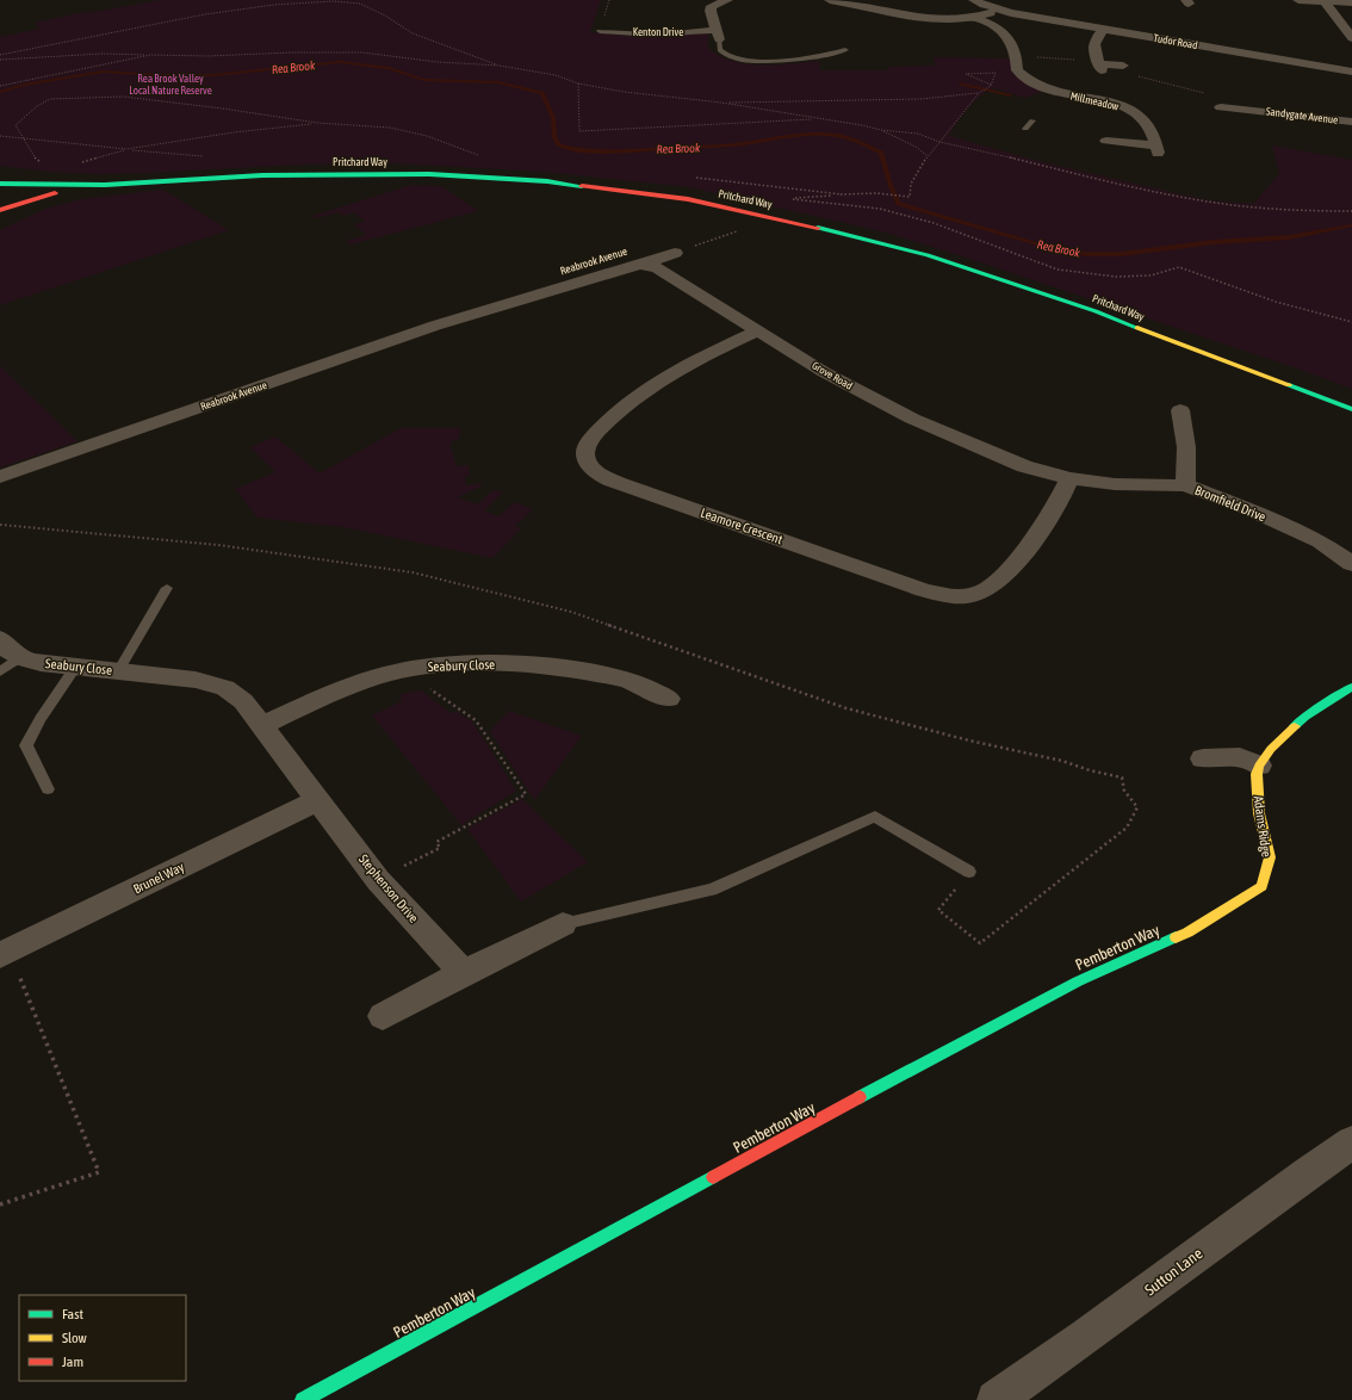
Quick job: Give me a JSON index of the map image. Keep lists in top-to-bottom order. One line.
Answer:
{"streets":{"main road":["Pritchard Way","Adams Ridge","Pemberton Way"],"street":["Kenton Drive","Tudor Road","Millmeadow","Sandygate Avenue","Reabrook Avenue","Grove Road","Bromfield Drive","Leamore Crescent","Seabury Close","Brunel Way","Stephenson Drive","Sutton Lane"]},"crossings":[["Reabrook Avenue","Grove Road"],["Grove Road","Bromfield Drive"],["Grove Road","Leamore Crescent"],["Bromfield Drive","Leamore Crescent"],["Seabury Close","Brunel Way"],["Seabury Close","Stephenson Drive"],["Adams Ridge","Pemberton Way"],["Brunel Way","Stephenson Drive"]],"water":["Rea Brook"],"parks":["Rea Brook Valley Local Nature Reserve"],"legend":["Fast","Slow","Jam"]}
